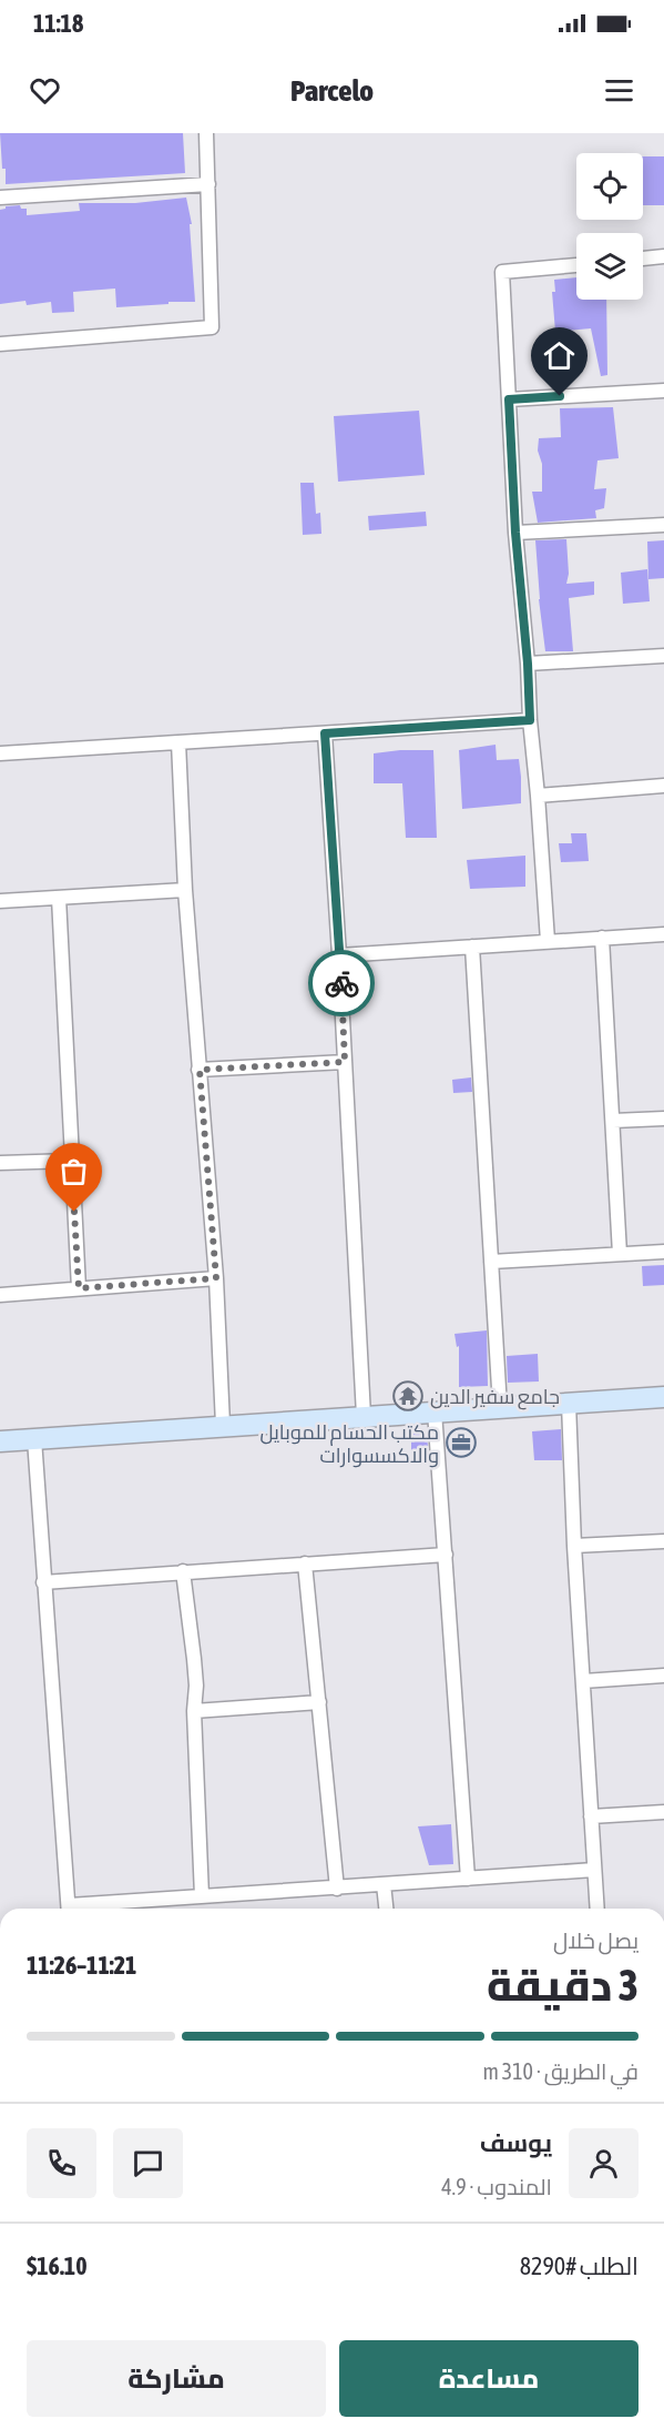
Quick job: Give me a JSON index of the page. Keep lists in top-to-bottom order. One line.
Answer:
{"places":{"temple":["جامع سفير الدين"],"office":["مكتب الحسام للموبايل والاكسسوارات"]},"page":{"status":"11:18","header":"Parcelo","heading":["3 دقيقة","يصل خلال","11:21–11:26"],"panel":["يوسف","المندوب · 4.9","الطلب #8290","$16.10"],"bar":"في الطريق · 310 m","buttons":["مساعدة","مشاركة"]}}
